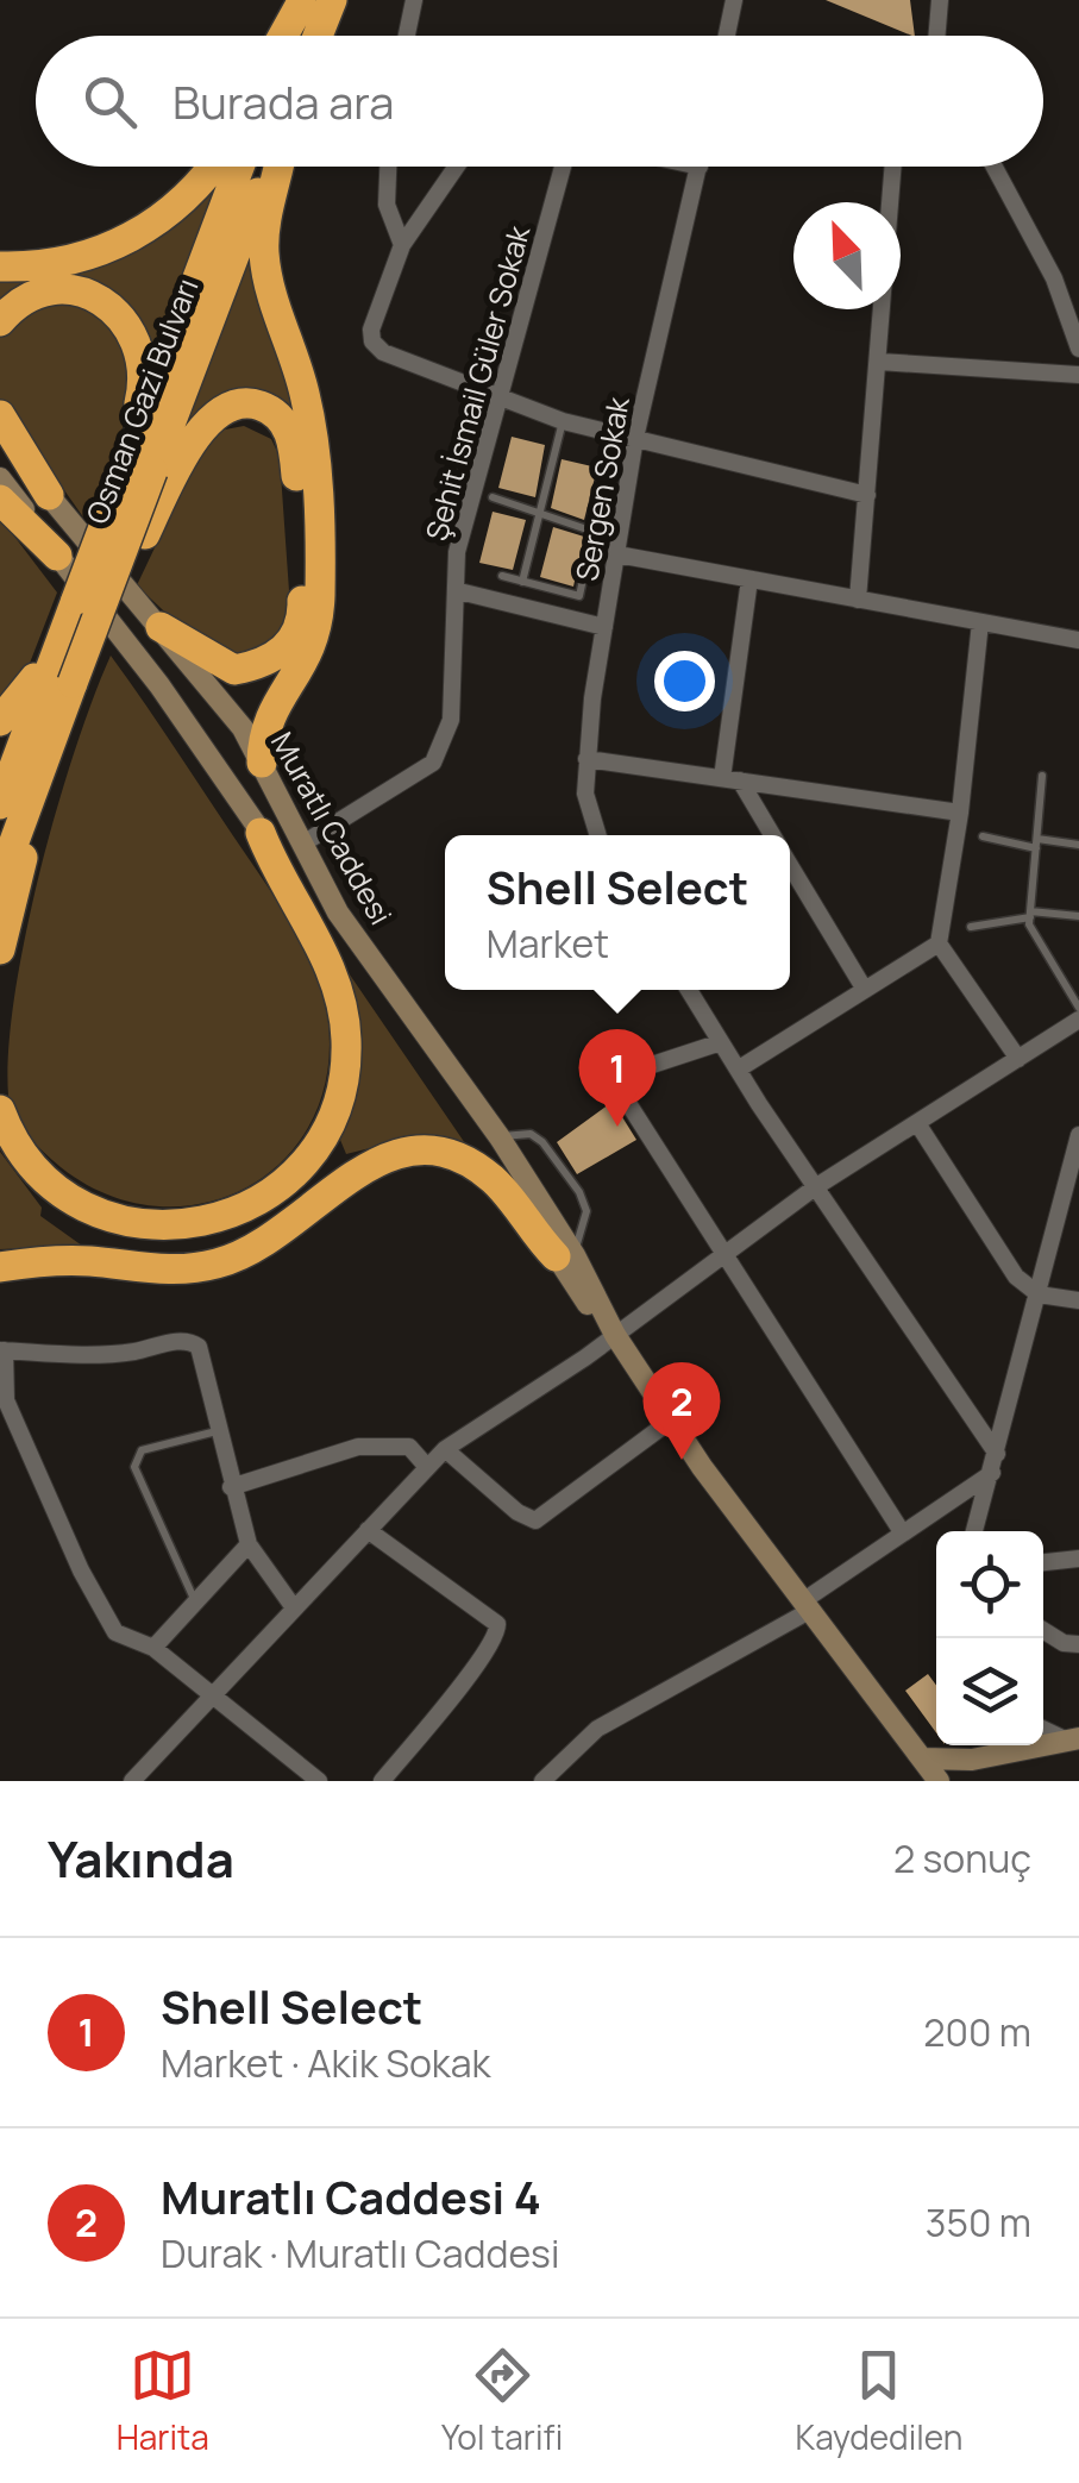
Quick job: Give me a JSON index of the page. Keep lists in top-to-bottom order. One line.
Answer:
{"streets":{"highway":["Osman Gazi Bulvarı"],"main road":["Muratlı Caddesi"],"street":["Şehit İsmail Güler Sokak","Sergen Sokak"]},"crossings":[["Şehit İsmail Güler Sokak","Muratlı Caddesi"]],"north":"top left","page":{"search":"Burada ara","popup":["Shell Select","Market"],"pins":["1","2"],"heading":["Yakında","2 sonuç"],"list":[{"mark":"1","name":"Shell Select","note":"Market · Akik Sokak","value":"200 m"},{"mark":"2","name":"Muratlı Caddesi 4","note":"Durak · Muratlı Caddesi","value":"350 m"}],"nav":["Harita","Yol tarifi","Kaydedilen"]}}
